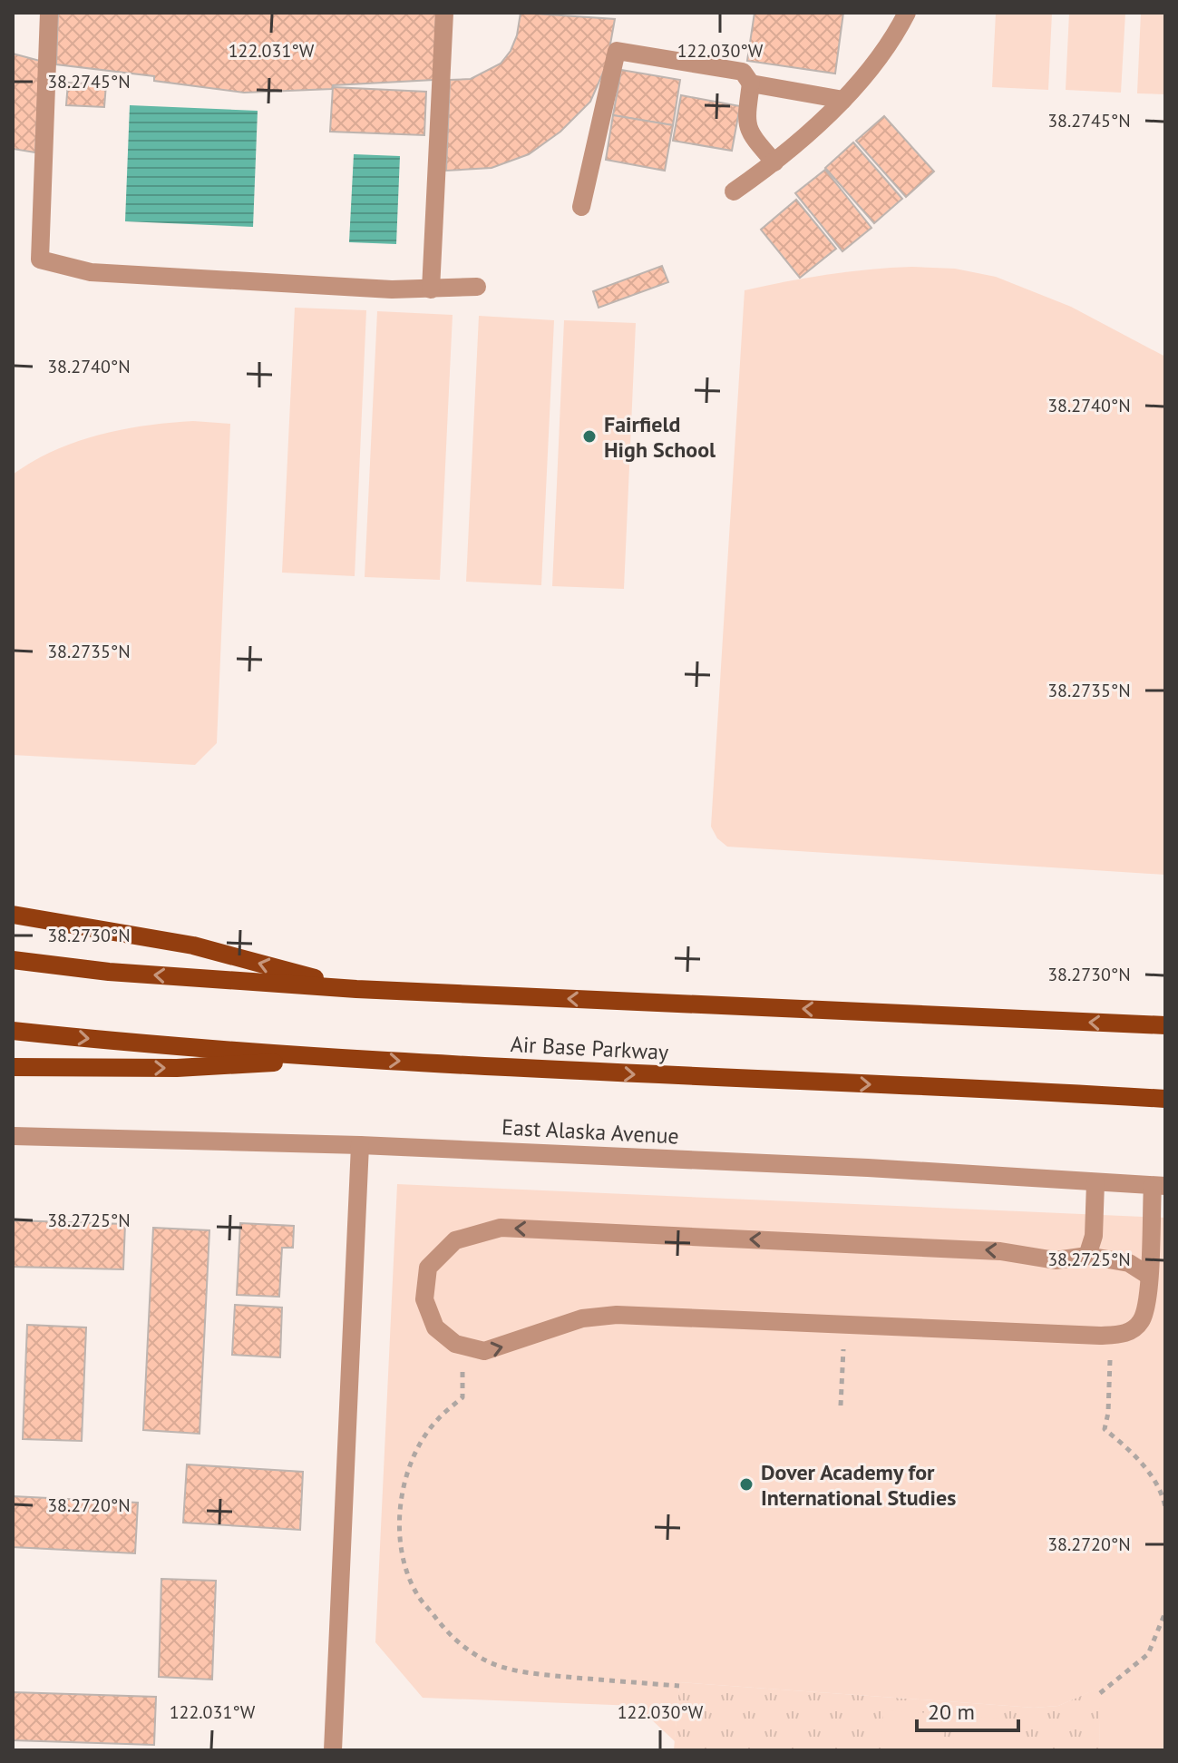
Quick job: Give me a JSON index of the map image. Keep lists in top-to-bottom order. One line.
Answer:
{"streets":{"main road":["Air Base Parkway"],"street":["East Alaska Avenue"]},"places":["Fairfield High School","Dover Academy for International Studies"],"scale_bar":"20 m","coordinates":["122.031°W","122.030°W","38.2745°N","38.2740°N","38.2735°N","38.2730°N","38.2725°N","38.2720°N"]}
